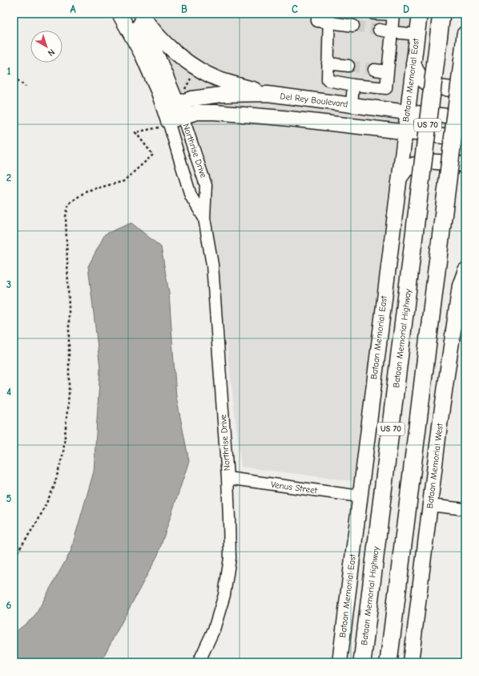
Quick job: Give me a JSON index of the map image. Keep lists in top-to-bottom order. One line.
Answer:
{"streets":{"highway":["US 70","Bataan Memorial Highway"],"main road":["Bataan Memorial East","Del Rey Boulevard","Bataan Memorial West"],"street":["Northrise Drive","Venus Street"]},"crossings":[["Bataan Memorial East","Del Rey Boulevard"],["Bataan Memorial East","Venus Street"],["Del Rey Boulevard","Northrise Drive"],["Northrise Drive","Venus Street"]],"north":"bottom right","grid":{"columns":["A","B","C","D"],"rows":["1","2","3","4","5","6"]}}
